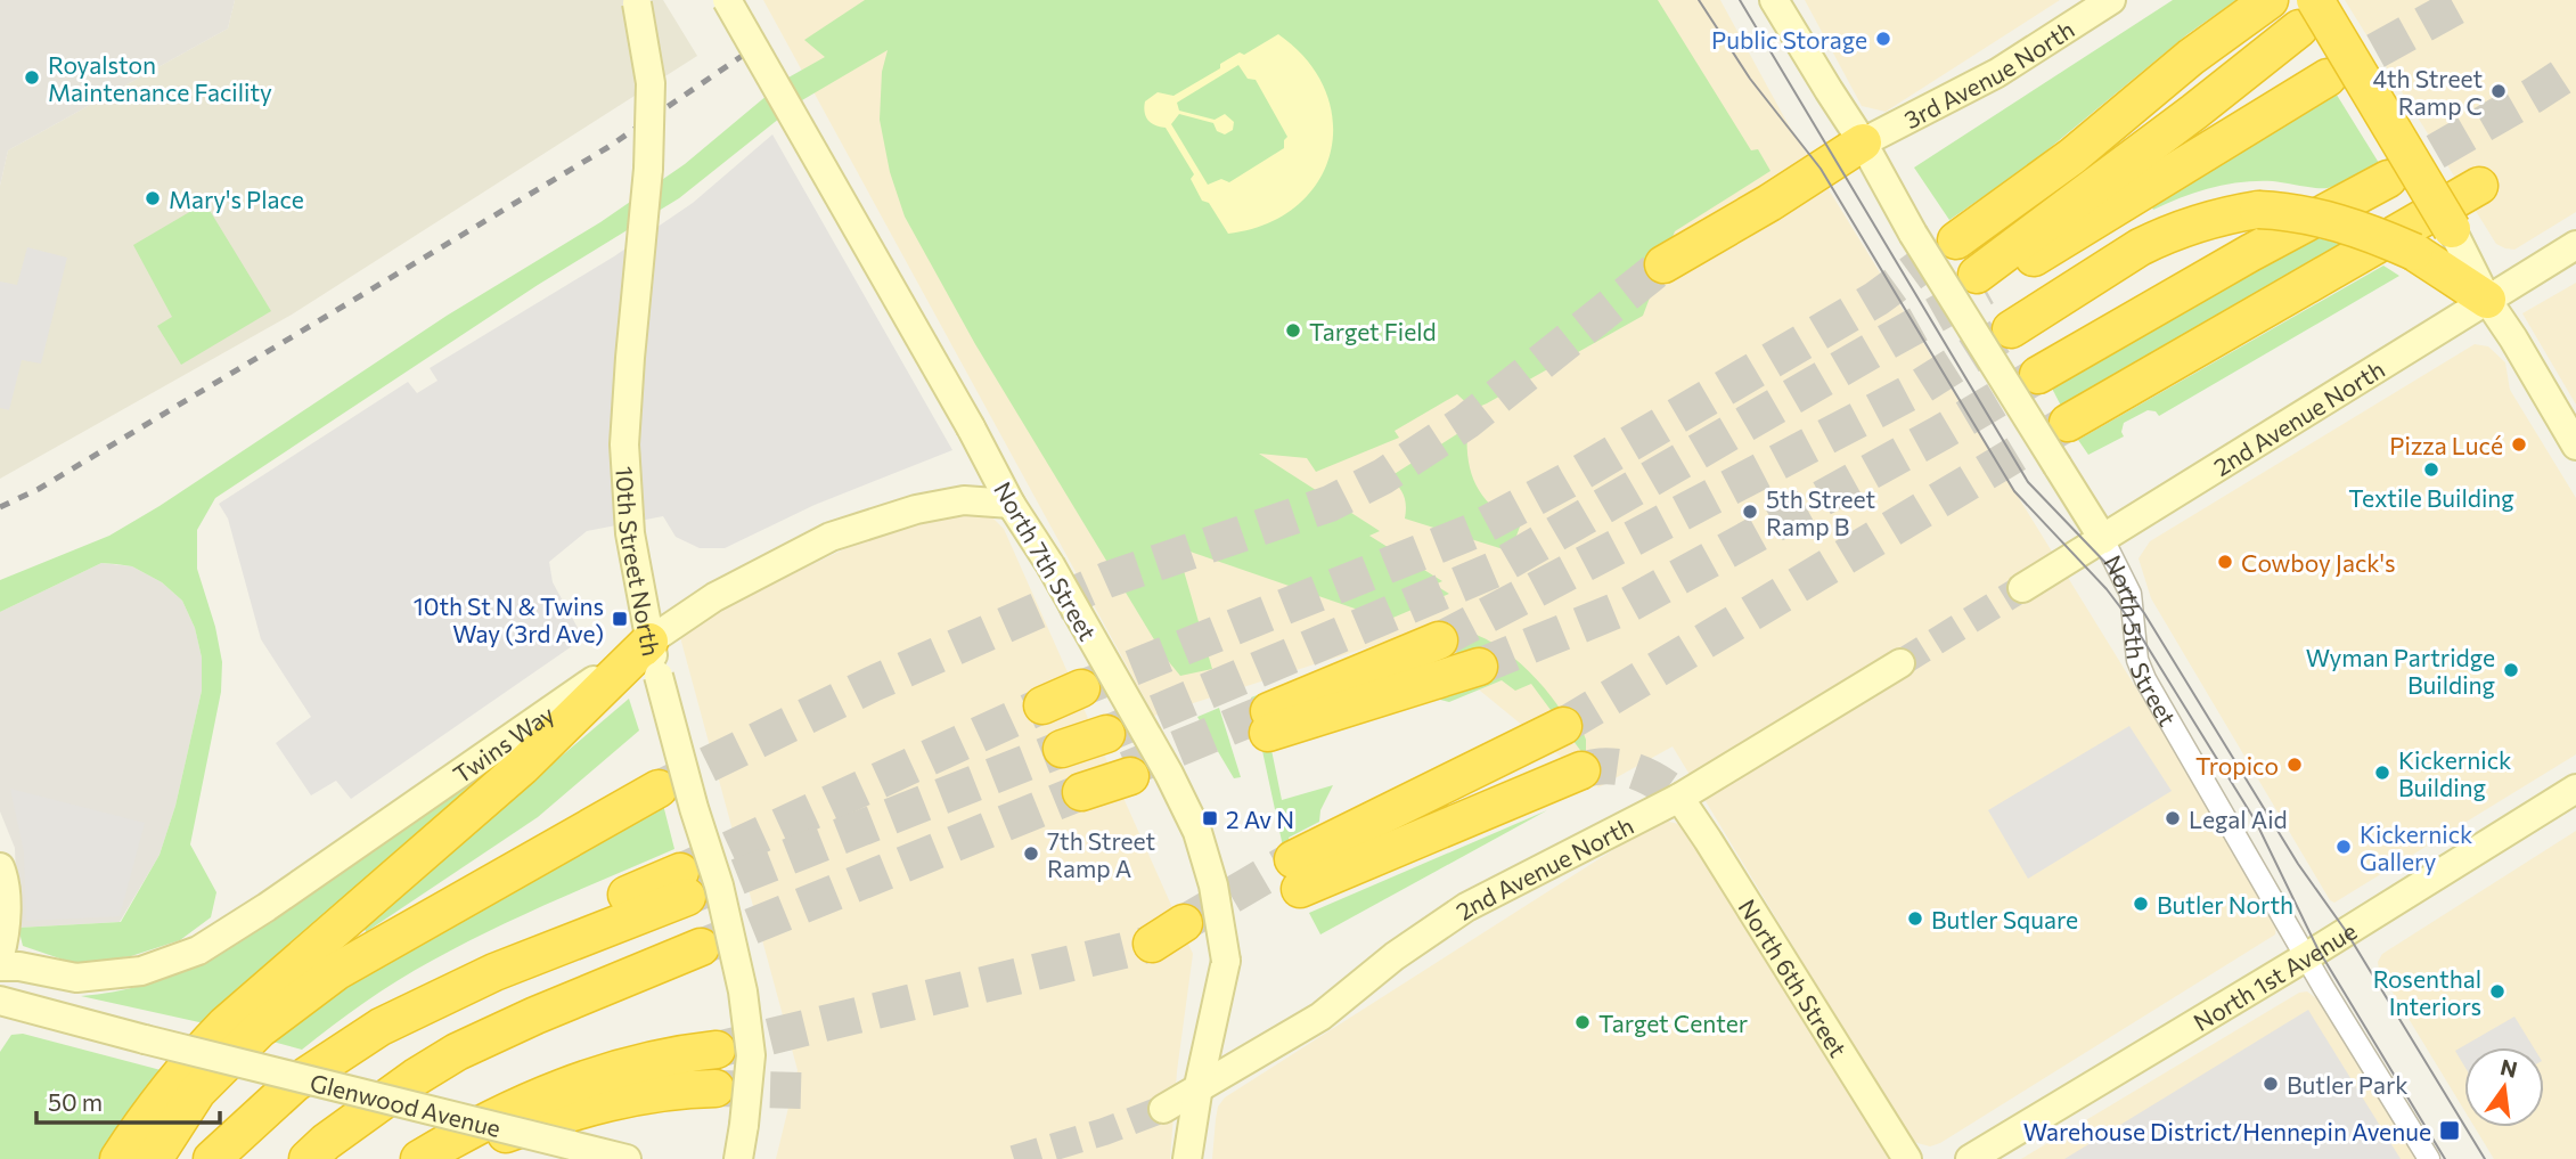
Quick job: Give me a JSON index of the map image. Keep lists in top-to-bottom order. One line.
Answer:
{"streets":{"street":["3rd Avenue North","2nd Avenue North","10th Street North","North 7th Street","North 5th Street","Twins Way","North 1st Avenue","North 6th Street","Glenwood Avenue"]},"crossings":[["3rd Avenue North","North 5th Street"],["2nd Avenue North","North 7th Street"],["2nd Avenue North","North 5th Street"],["2nd Avenue North","North 6th Street"],["10th Street North","Twins Way"],["North 7th Street","Twins Way"],["North 5th Street","North 1st Avenue"]],"places":{"other":["Public Storage","Royalston Maintenance Facility","4th Street Ramp C","Mary's Place","Target Field","Pizza Lucé","Textile Building","5th Street Ramp B","Cowboy Jack's","Wyman Partridge Building","Tropico","Kickernick Building","Legal Aid","Kickernick Gallery","7th Street Ramp A","Butler North","Butler Square","Rosenthal Interiors","Target Center","Butler Park"],"transit":["10th St N & Twins Way (3rd Ave)","2 Av N","Warehouse District/Hennepin Avenue"]},"scale_bar":"50 m","north":"top"}
